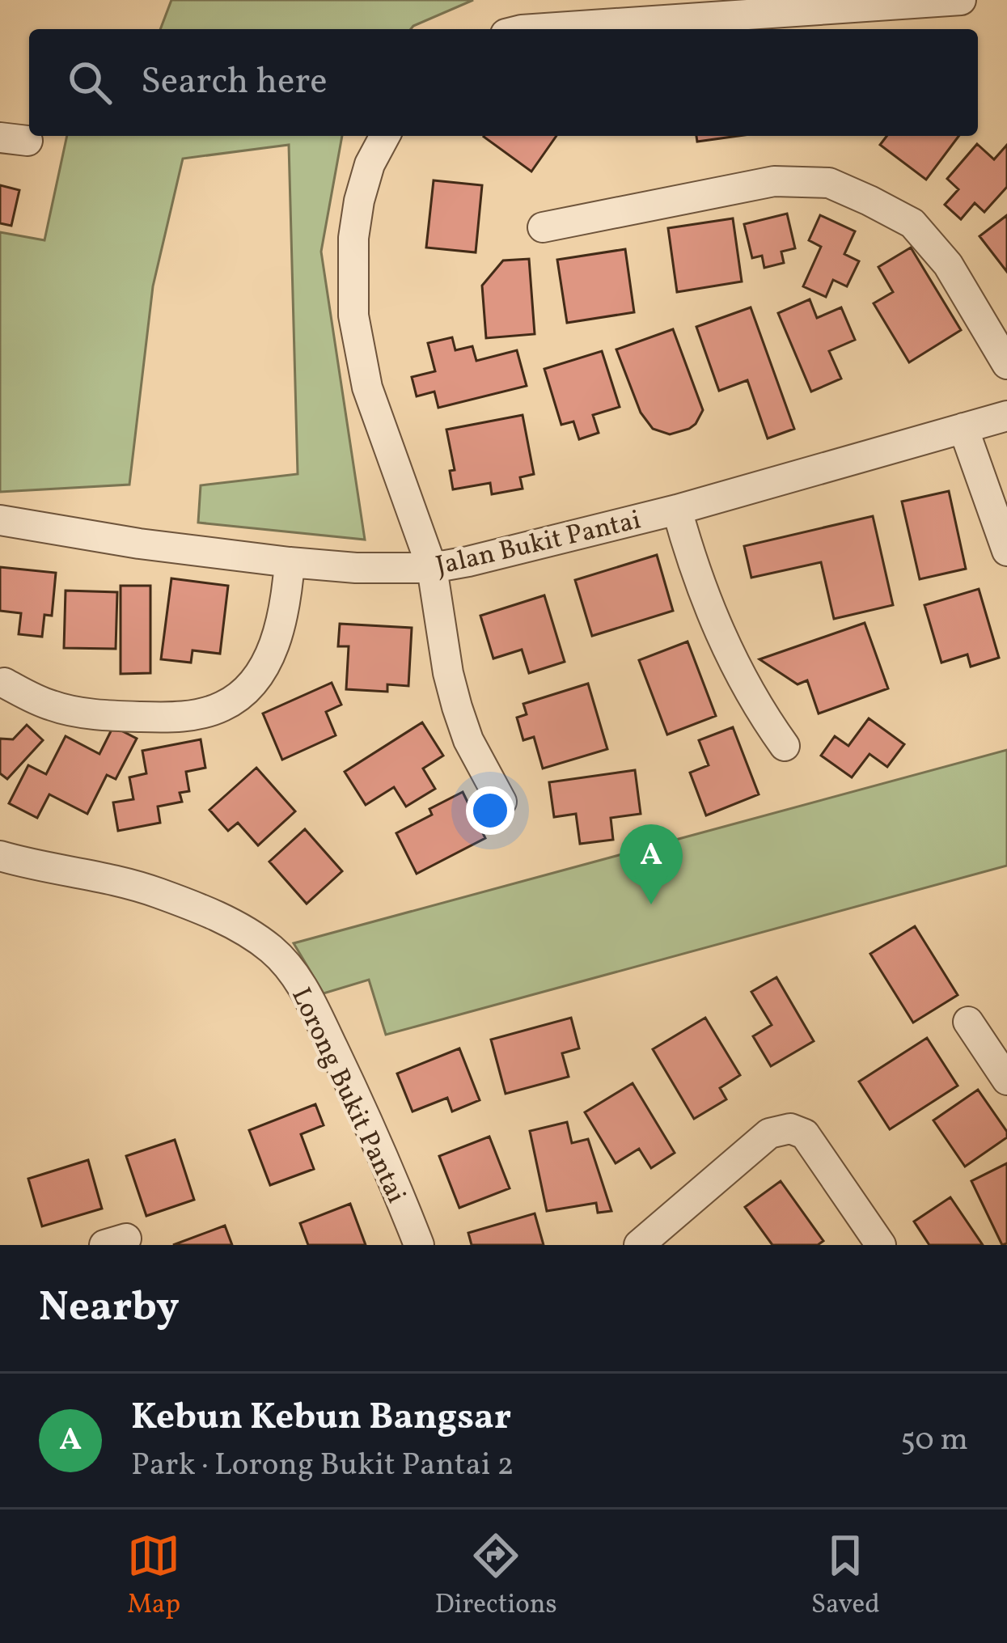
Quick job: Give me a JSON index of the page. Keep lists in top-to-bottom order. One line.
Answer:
{"streets":{"street":["Jalan Bukit Pantai","Lorong Bukit Pantai"]},"page":{"search":"Search here","pins":"A","heading":"Nearby","list":[{"mark":"A","name":"Kebun Kebun Bangsar","note":"Park · Lorong Bukit Pantai 2","value":"50 m"}],"nav":["Map","Directions","Saved"]}}
